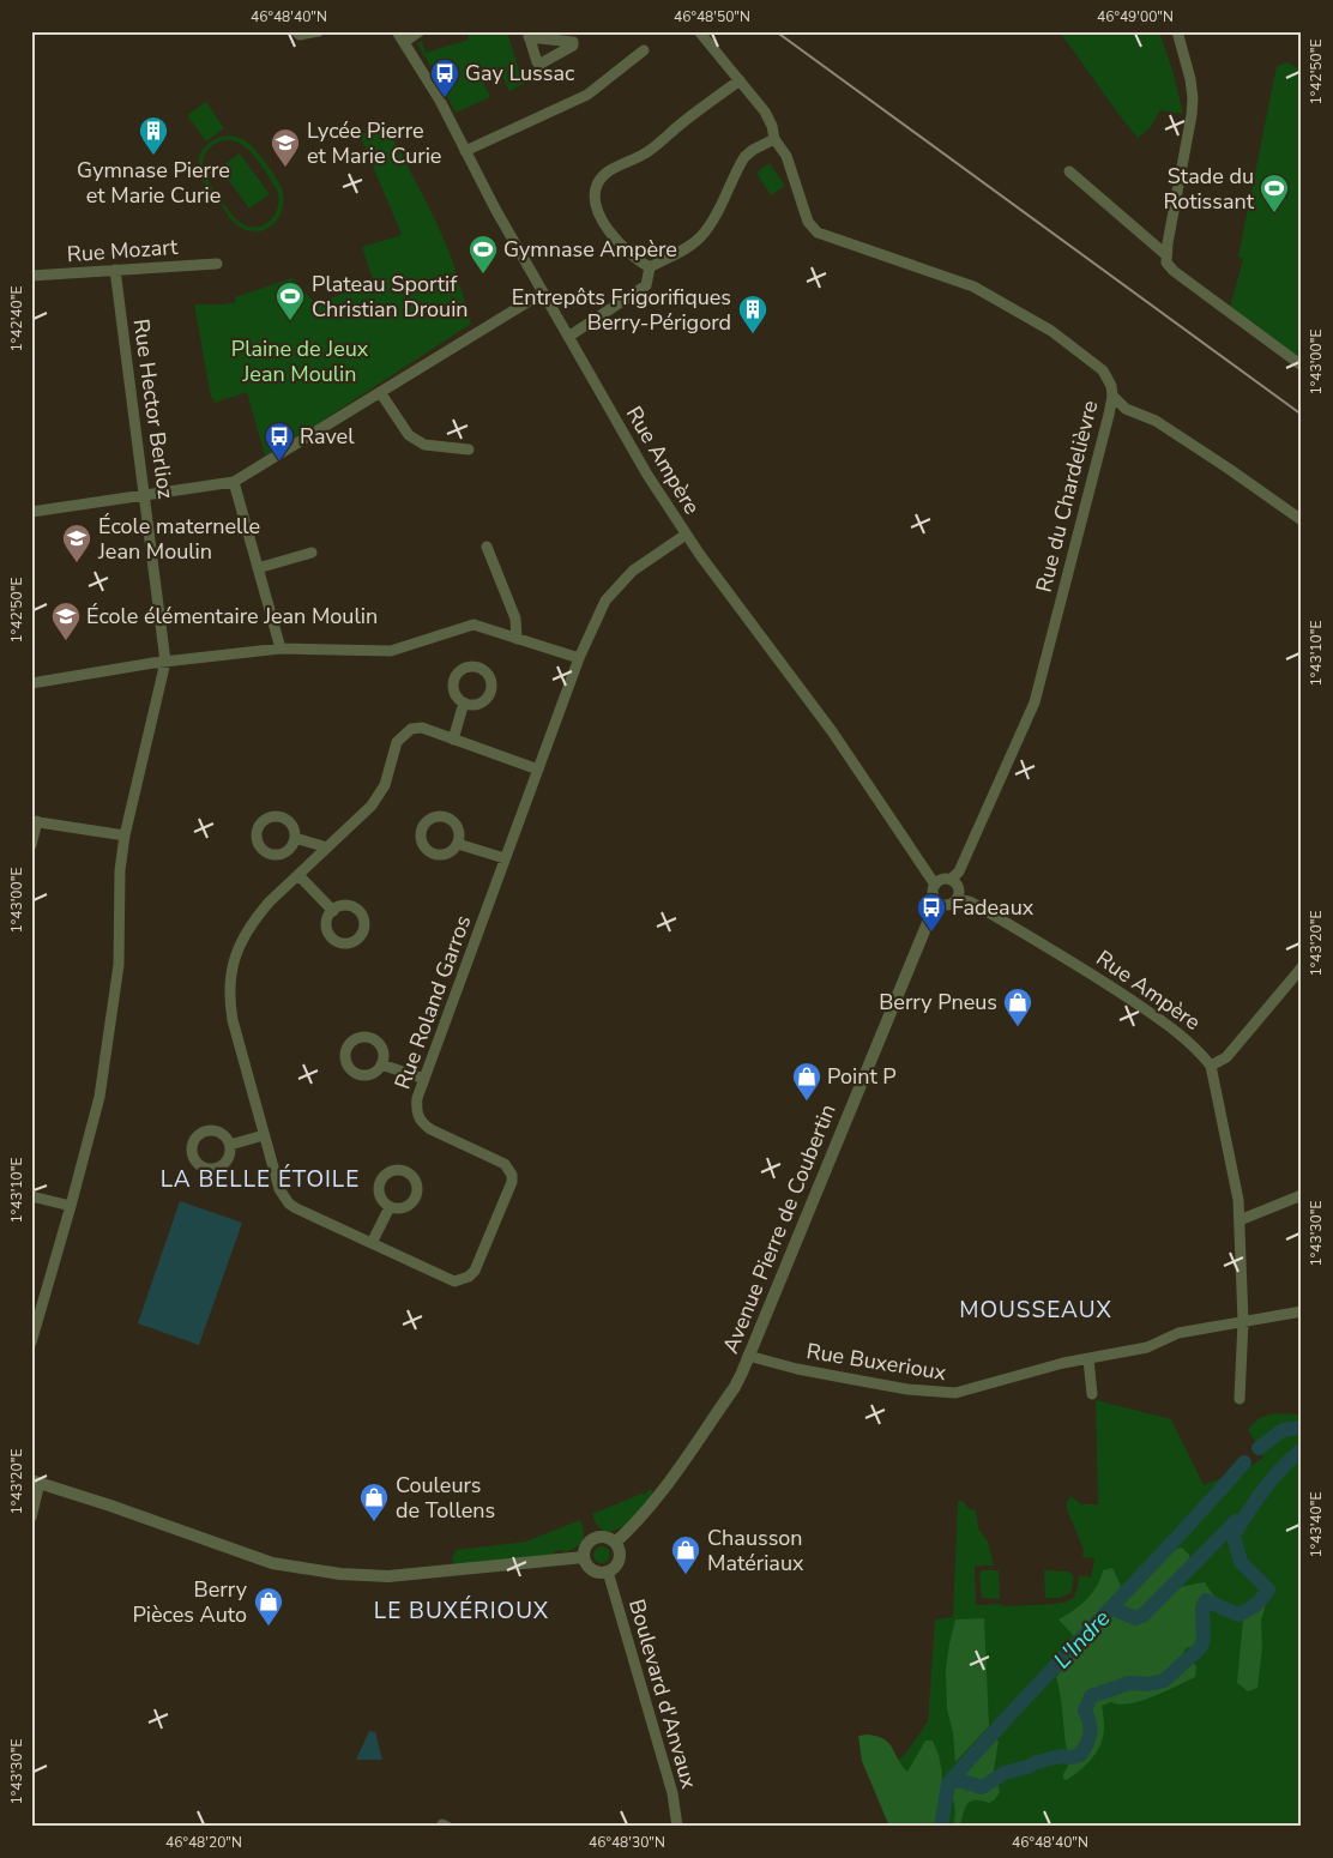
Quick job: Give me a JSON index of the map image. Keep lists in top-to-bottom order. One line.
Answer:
{"streets":{"street":["Rue Mozart","Rue Hector Berlioz","Rue Ampère","Rue du Chardelièvre","Rue Roland Garros","Avenue Pierre de Coubertin","Rue Buxerioux","Boulevard d'Anvaux"]},"crossings":[["Rue Mozart","Rue Hector Berlioz"],["Rue Ampère","Rue du Chardelièvre"],["Rue Ampère","Rue Roland Garros"],["Rue Ampère","Avenue Pierre de Coubertin"],["Rue du Chardelièvre","Avenue Pierre de Coubertin"],["Avenue Pierre de Coubertin","Rue Buxerioux"],["Avenue Pierre de Coubertin","Boulevard d'Anvaux"]],"districts":["LA BELLE ÉTOILE","MOUSSEAUX","LE BUXÉRIOUX"],"water":["L'Indre"],"parks":["Plaine de Jeux Jean Moulin"],"places":{"bus stop":["Gay Lussac","Ravel","Fadeaux"],"building":["Gymnase Pierre et Marie Curie","Entrepôts Frigorifiques Berry-Périgord"],"school or university":["Lycée Pierre et Marie Curie","École maternelle Jean Moulin","École élémentaire Jean Moulin"],"sports":["Stade du Rotissant","Gymnase Ampère","Plateau Sportif Christian Drouin"],"shop":["Berry Pneus","Point P","Couleurs de Tollens","Chausson Matériaux","Berry Pièces Auto"]},"coordinates":["46°48'40\"N","46°48'50\"N","46°49'00\"N","1°42'50\"E","1°42'40\"E","1°43'00\"E","1°43'10\"E","1°43'20\"E","1°43'30\"E","1°43'40\"E","46°48'20\"N","46°48'30\"N"]}
